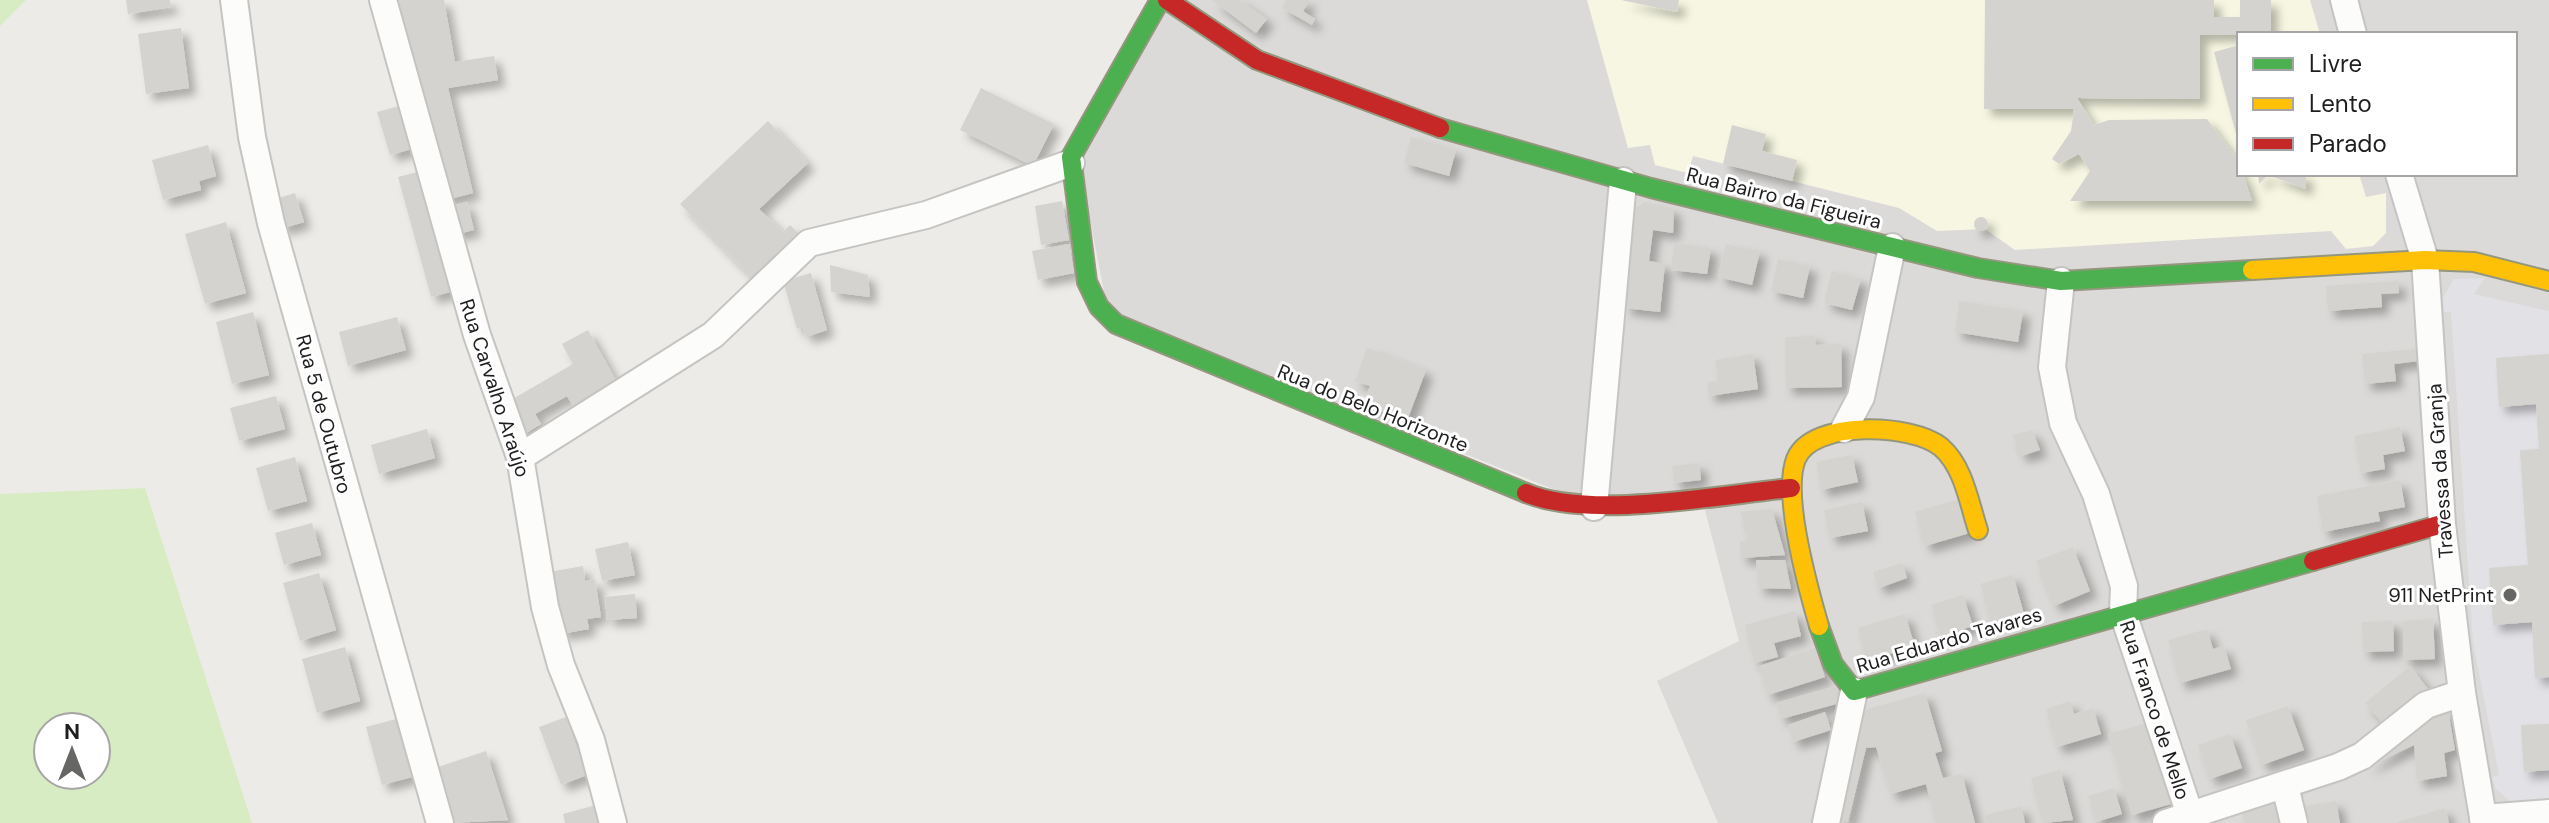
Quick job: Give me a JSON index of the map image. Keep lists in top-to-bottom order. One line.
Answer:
{"streets":{"street":["Rua Bairro da Figueira","Rua Carvalho Araújo","Rua do Belo Horizonte","Rua 5 de Outubro","Travessa da Granja","Rua Eduardo Tavares","Rua Franco de Mello"]},"crossings":[["Rua Bairro da Figueira","Travessa da Granja"],["Rua Bairro da Figueira","Rua Franco de Mello"],["Rua do Belo Horizonte","Rua Eduardo Tavares"],["Travessa da Granja","Rua Eduardo Tavares"],["Rua Eduardo Tavares","Rua Franco de Mello"]],"places":["911 NetPrint"],"legend":["Livre","Lento","Parado"],"north":"top"}
